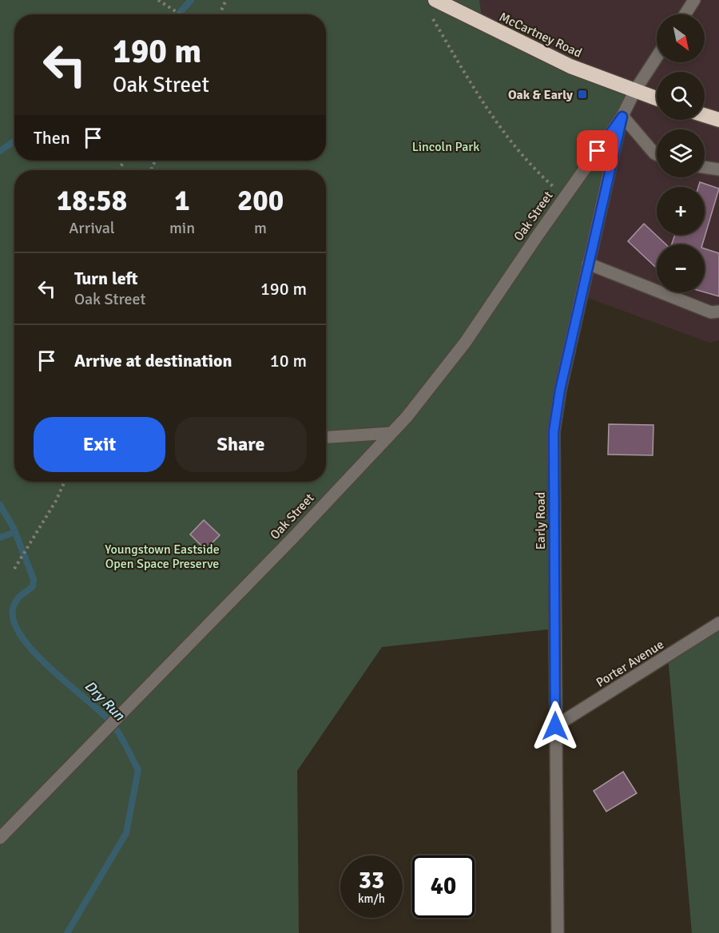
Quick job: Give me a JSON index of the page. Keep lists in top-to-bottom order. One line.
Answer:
{"streets":{"highway":["McCartney Road"],"street":["Oak Street","Early Road","Porter Avenue"]},"crossings":[["McCartney Road","Oak Street"],["Oak Street","Early Road"],["Early Road","Porter Avenue"]],"water":["Dry Run"],"parks":["Lincoln Park","Youngstown Eastside Open Space Preserve"],"places":{"transit":["Oak & Early"]},"north":"bottom right","page":{"map_buttons":["+","−"],"turn":["190 m","Oak Street"],"then":"Then","eta":["18:58","Arrival","1","min","200","m"],"list":[{"name":"Turn left","note":"Oak Street","value":"190 m"},{"name":"Arrive at destination","value":"10 m"}],"buttons":["Exit","Share"],"speed":"33 km/h","limit":"40"}}
